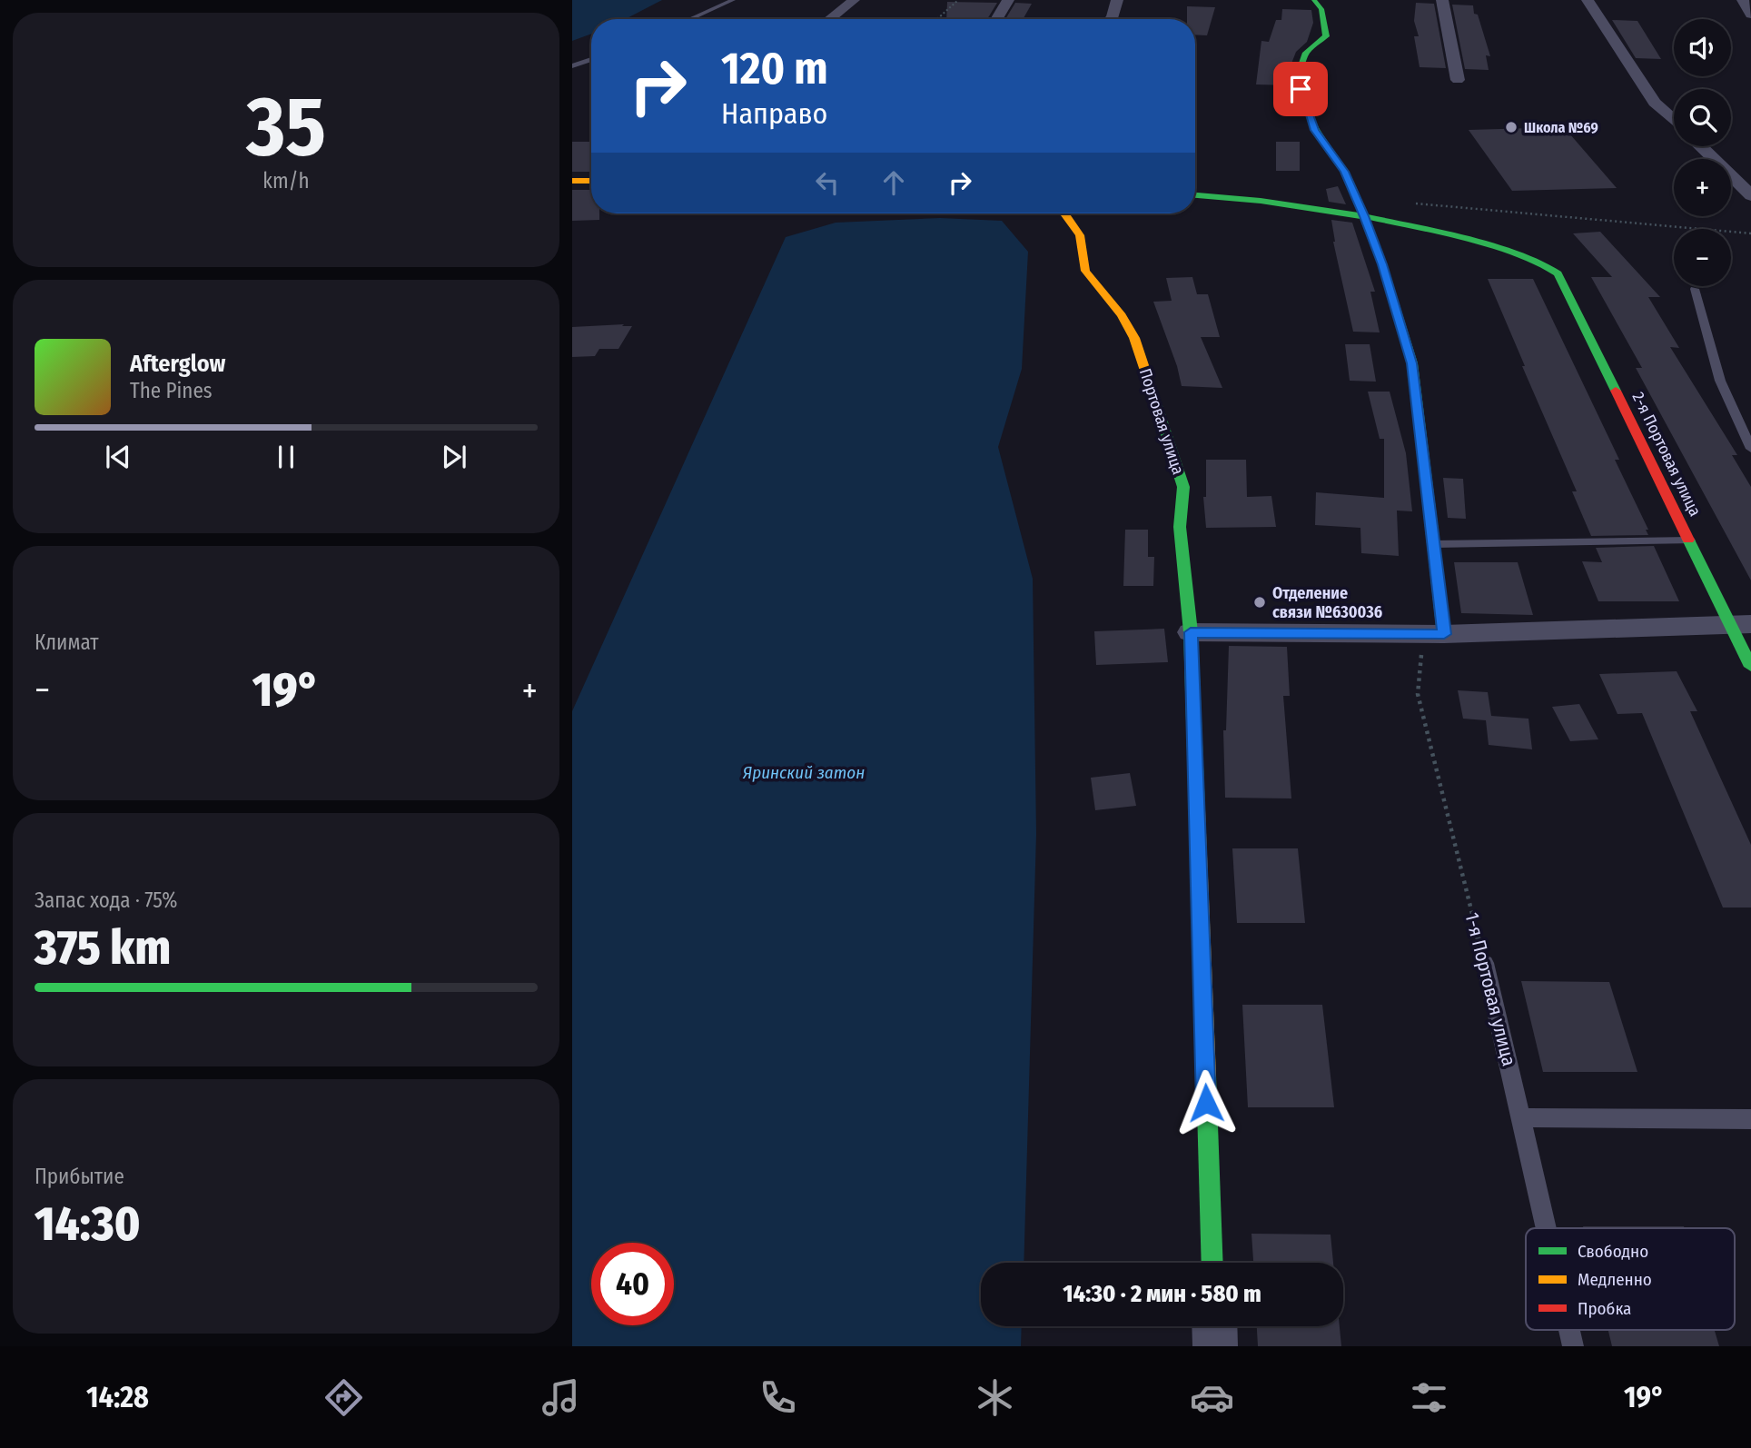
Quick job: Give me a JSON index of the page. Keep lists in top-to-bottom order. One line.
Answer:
{"streets":{"street":["Портовая улица","2-я Портовая улица"],"lane":["1-я Портовая улица"]},"water":["Яринский затон"],"places":["Школа №69","Отделение связи №630036"],"legend":["Свободно","Медленно","Пробка"],"page":{"tile":[["35","km/h"],"Климат",["Запас хода · 75%","375 km"],["Прибытие","14:30"]],"map_buttons":["+","−"],"turn":["120 m","Направо"],"song":["Afterglow","The Pines"],"heat":["−","19°","+"],"limit":"40","trip":"14:30 · 2 мин · 580 m","tabs":["14:28","19°"]}}
